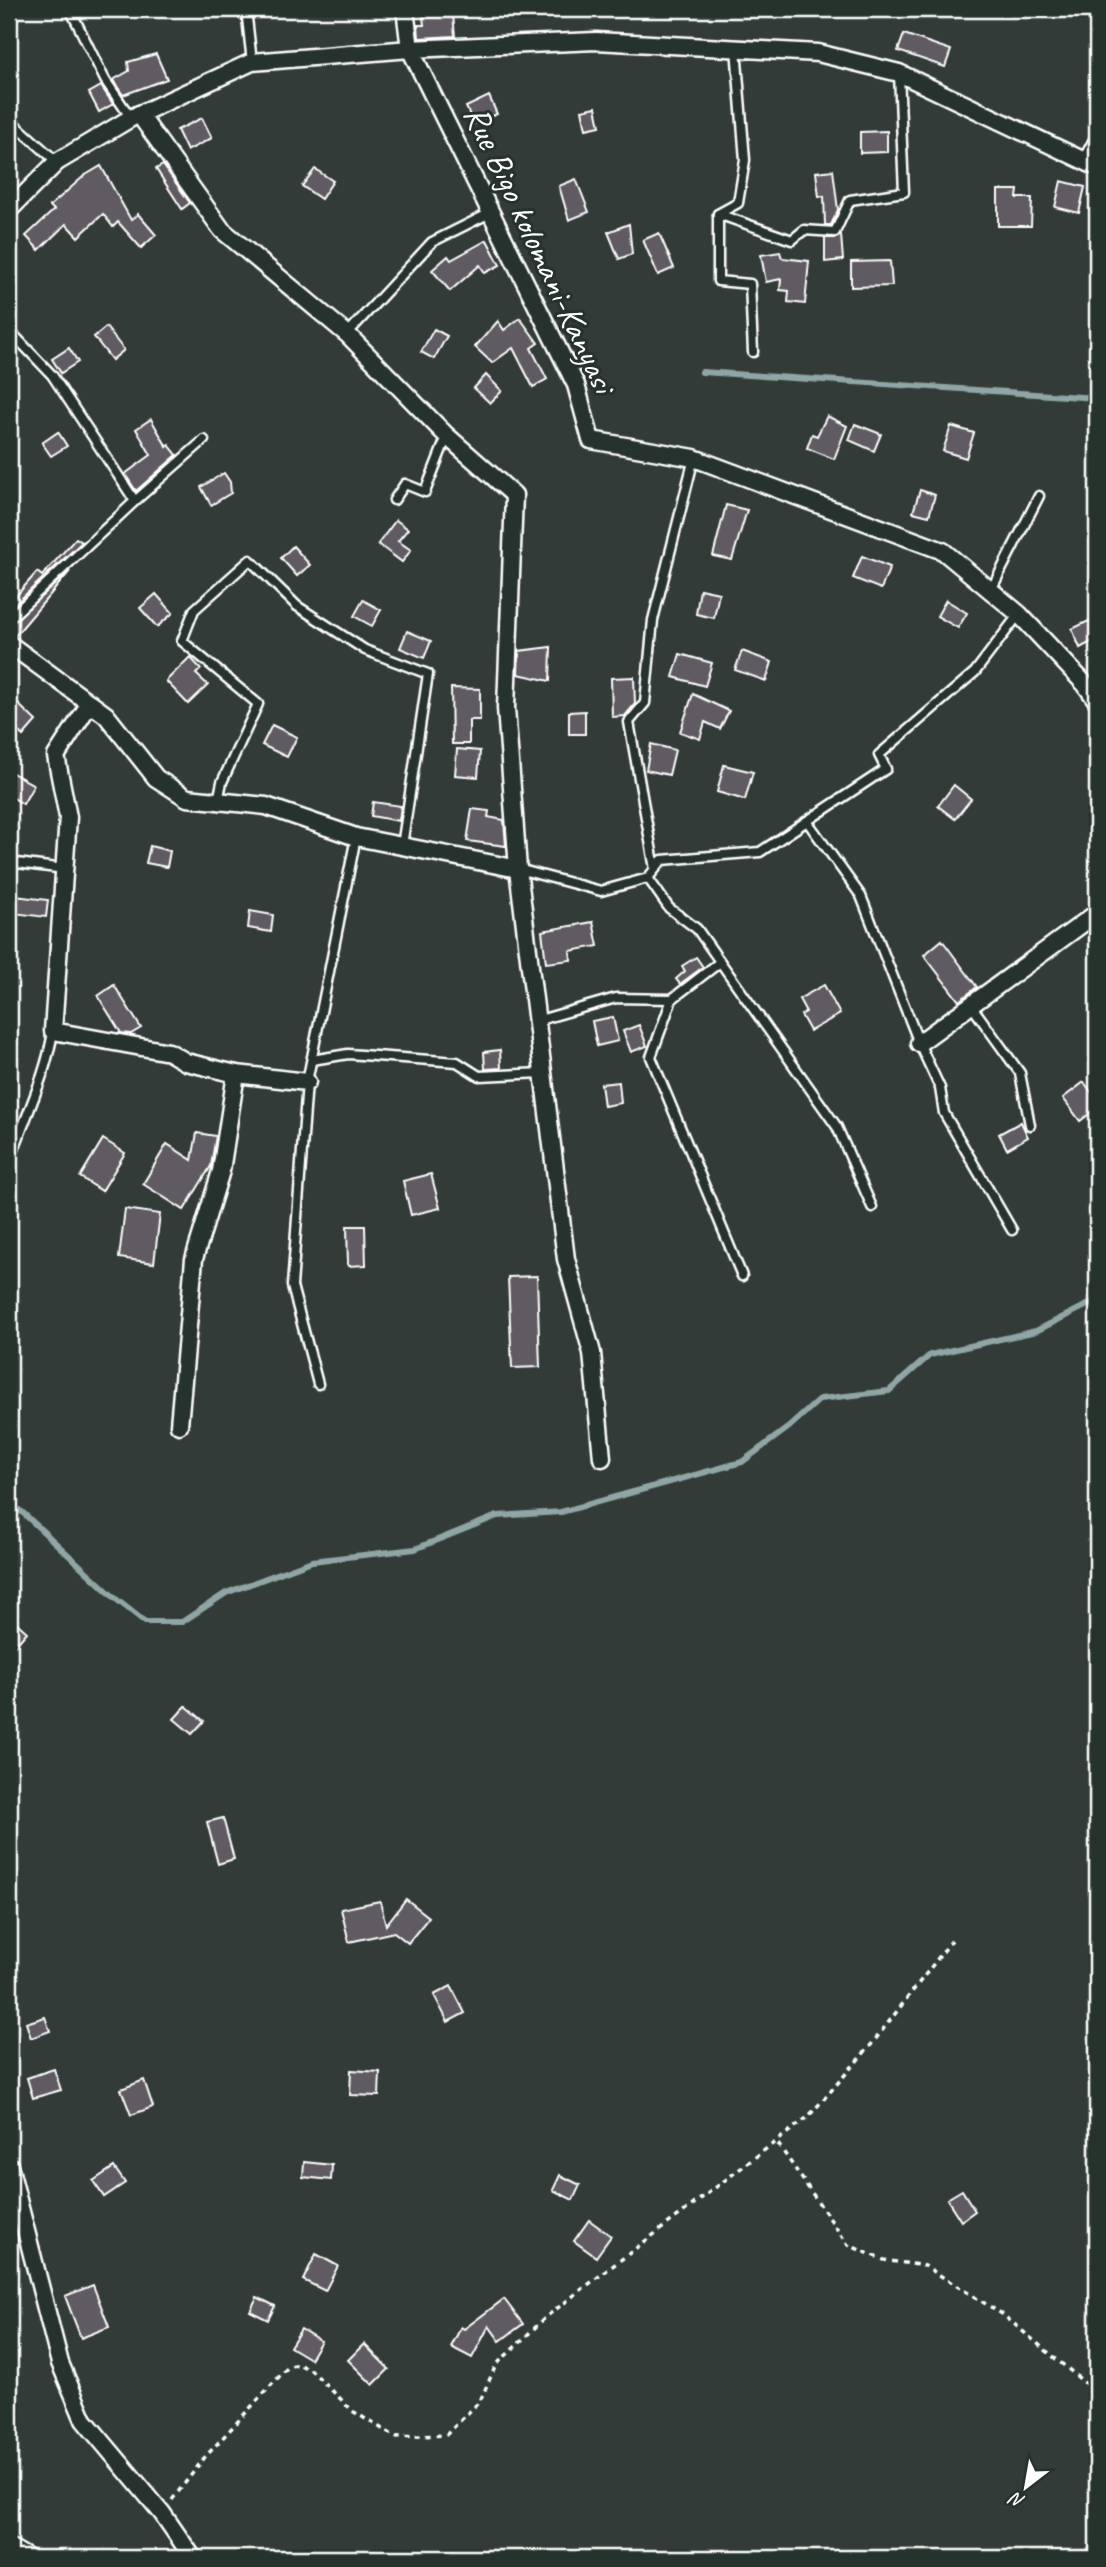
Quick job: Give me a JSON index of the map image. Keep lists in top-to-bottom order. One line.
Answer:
{"streets":{"street":["Rue Bigo kolomani-Kanyasi"]},"north":"bottom left"}
